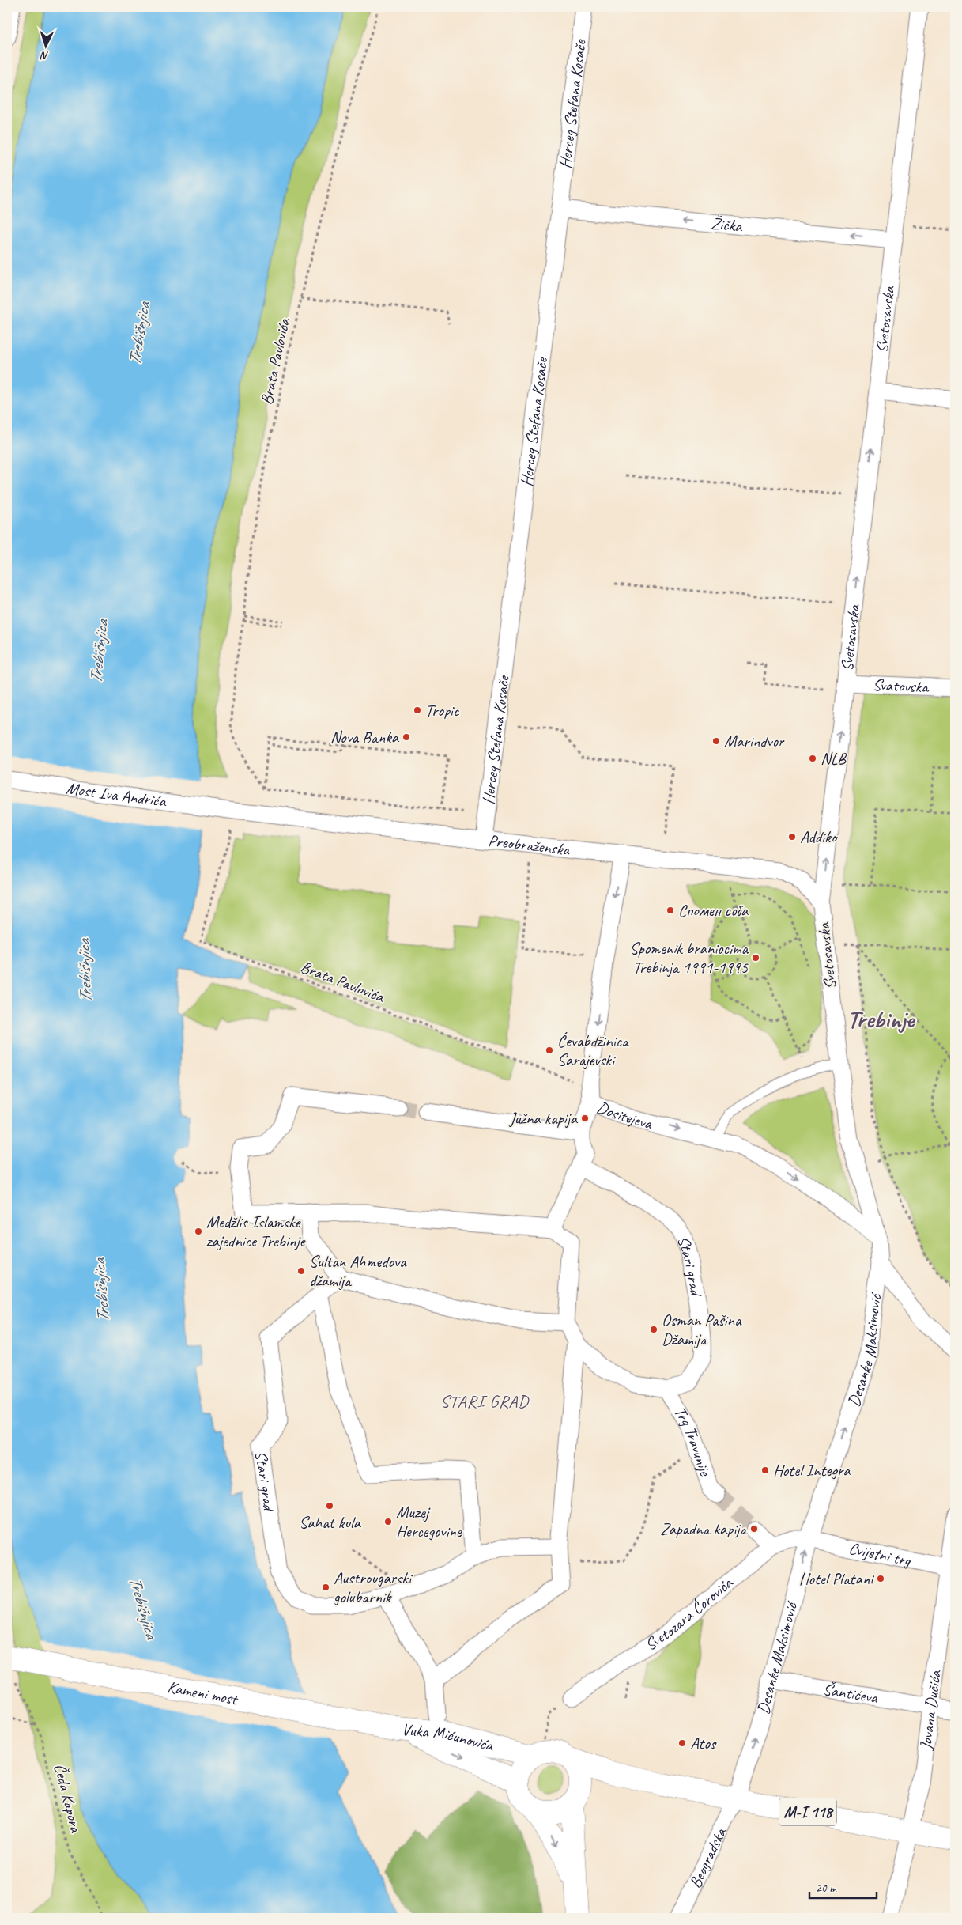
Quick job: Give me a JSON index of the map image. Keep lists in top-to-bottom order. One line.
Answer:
{"streets":{"main road":["Kameni most","Vuka Mićunovića","M-I 118"],"street":["Herceg Stefana Kosače","Žička","Svetosavska","Svatovska","Most Iva Andrića","Preobraženska","Dositejeva","Stari grad","Desanke Maksimović","Trg Travunije","Cvijetni trg","Svetozara Ćorovića","Šantićeva","Jovana Dučića","Beogradska"],"path":["Brata Pavlovića","Čeda Kapora"]},"crossings":[["Herceg Stefana Kosače","Žička"],["Herceg Stefana Kosače","Preobraženska"],["Žička","Svetosavska"],["Svetosavska","Svatovska"],["Svetosavska","Preobraženska"],["Svetosavska","Dositejeva"],["Svetosavska","Desanke Maksimović"],["Brata Pavlovića","Most Iva Andrića"],["Brata Pavlovića","Preobraženska"],["Brata Pavlovića","Dositejeva"],["Most Iva Andrića","Preobraženska"],["Preobraženska","Dositejeva"],["Stari grad","Trg Travunije"],["Desanke Maksimović","Cvijetni trg"],["Desanke Maksimović","Svetozara Ćorovića"],["Desanke Maksimović","Šantićeva"],["Desanke Maksimović","M-I 118"],["Desanke Maksimović","Beogradska"],["Cvijetni trg","Svetozara Ćorovića"],["Cvijetni trg","Jovana Dučića"],["Kameni most","Vuka Mićunovića"],["Šantićeva","Jovana Dučića"],["Jovana Dučića","M-I 118"],["Vuka Mićunovića","M-I 118"],["M-I 118","Beogradska"]],"one_way":["Žička","Svetosavska","Dositejeva","Desanke Maksimović"],"districts":["Trebinje","STARI GRAD"],"water":["Trebišnjica"],"places":["Tropic","Nova Banka","Marindvor","NLB","Addiko","Спомен соба","Spomenik braniocima Trebinja 1991-1995","Ćevabdžinica Sarajevski","Južna kapija","Medžlis Islamske zajednice Trebinje","Sultan Ahmedova džamija","Osman Pašina Džamija","Hotel Integra","Sahat kula","Muzej Hercegovine","Zapadna kapija","Hotel Platani","Austrougarski golubarnik","Atos"],"scale_bar":"20 m","north":"bottom"}
